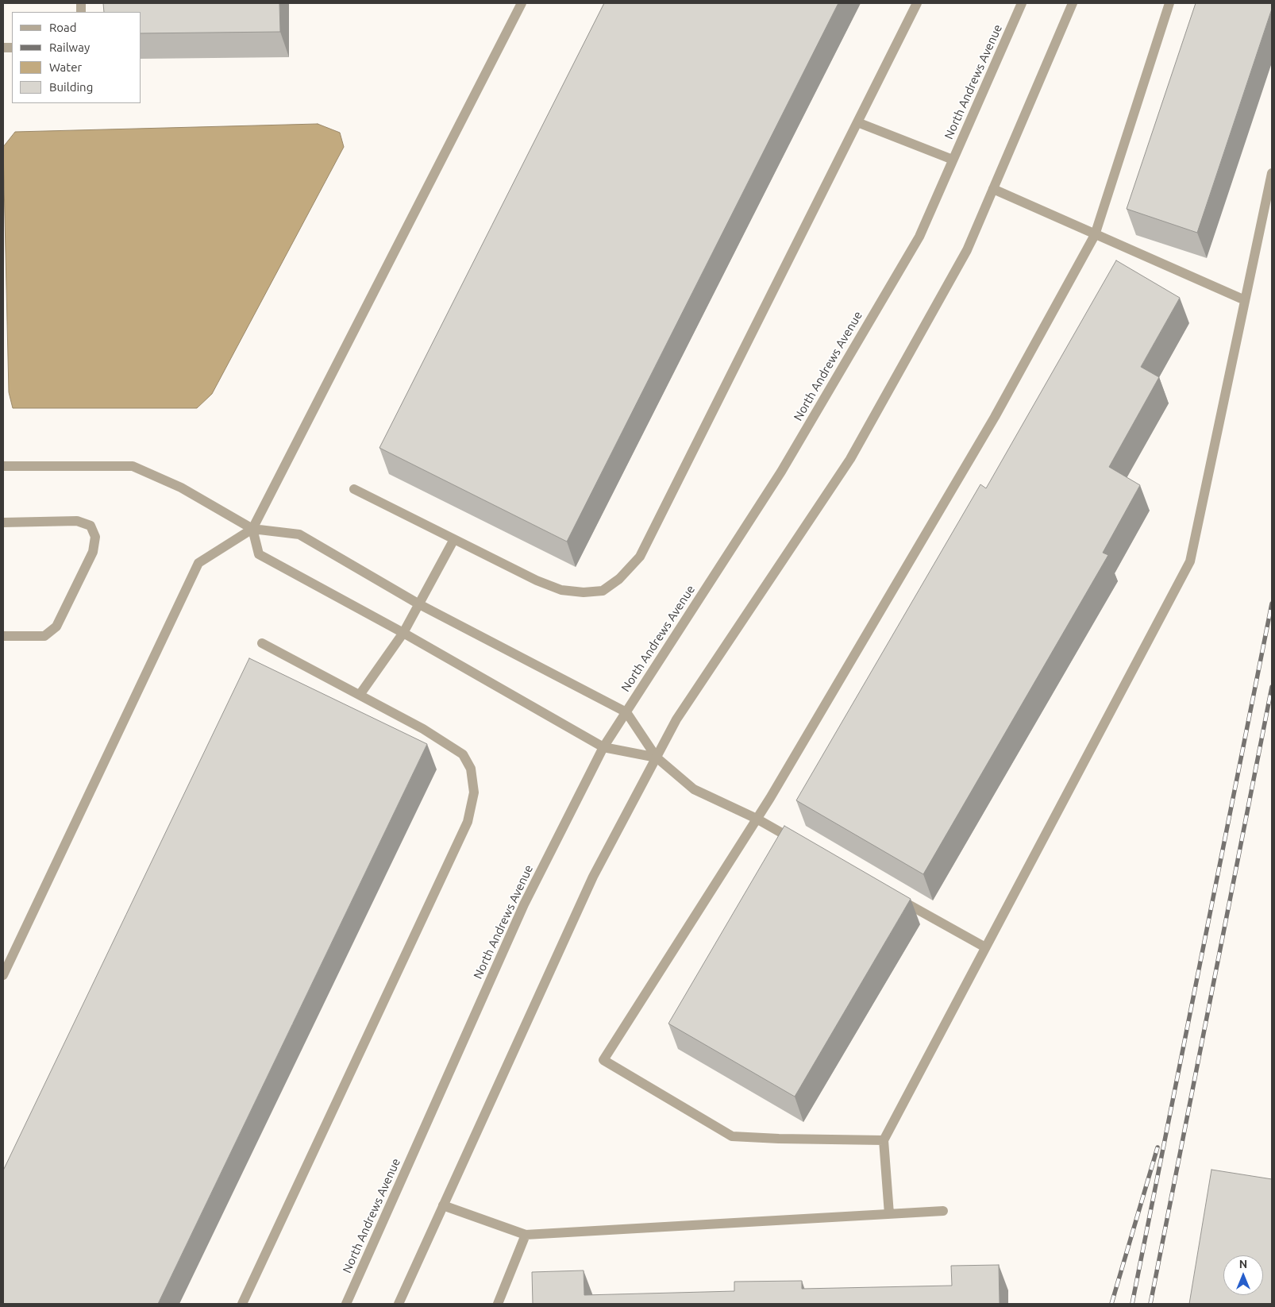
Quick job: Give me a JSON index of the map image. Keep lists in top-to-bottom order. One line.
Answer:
{"streets":{"street":["North Andrews Avenue"]},"legend":["Road","Railway","Water","Building"],"north":"top"}
